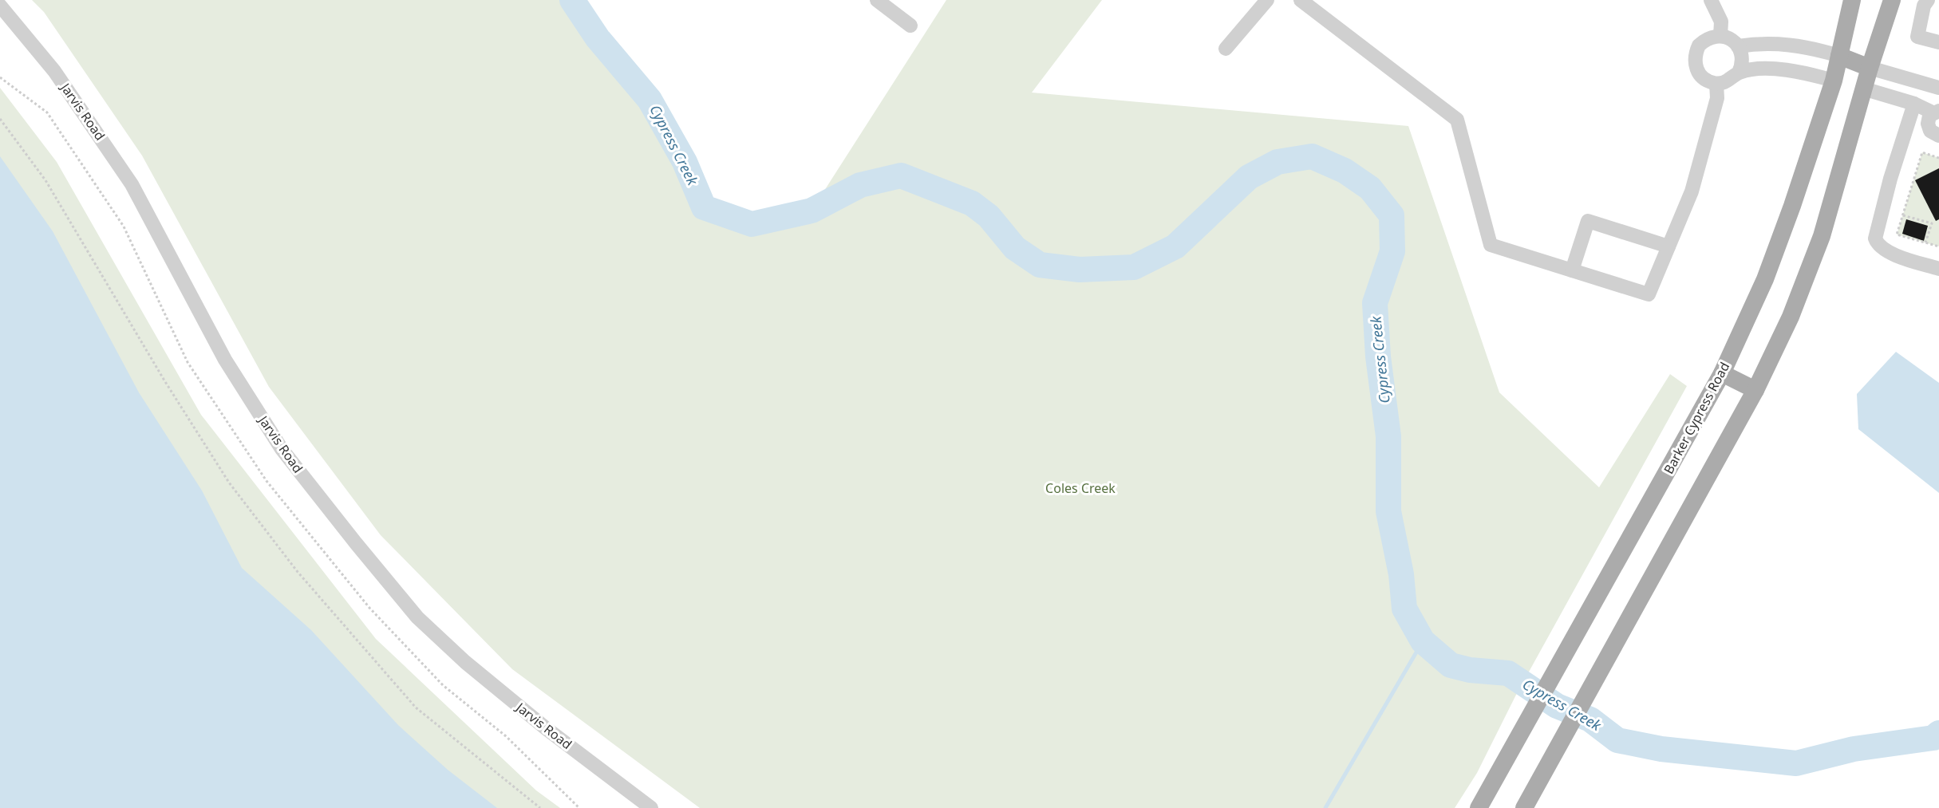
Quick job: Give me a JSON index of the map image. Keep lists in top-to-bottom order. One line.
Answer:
{"streets":{"main road":["Barker Cypress Road"],"street":["Jarvis Road"]},"water":["Cypress Creek"],"parks":["Coles Creek"]}
